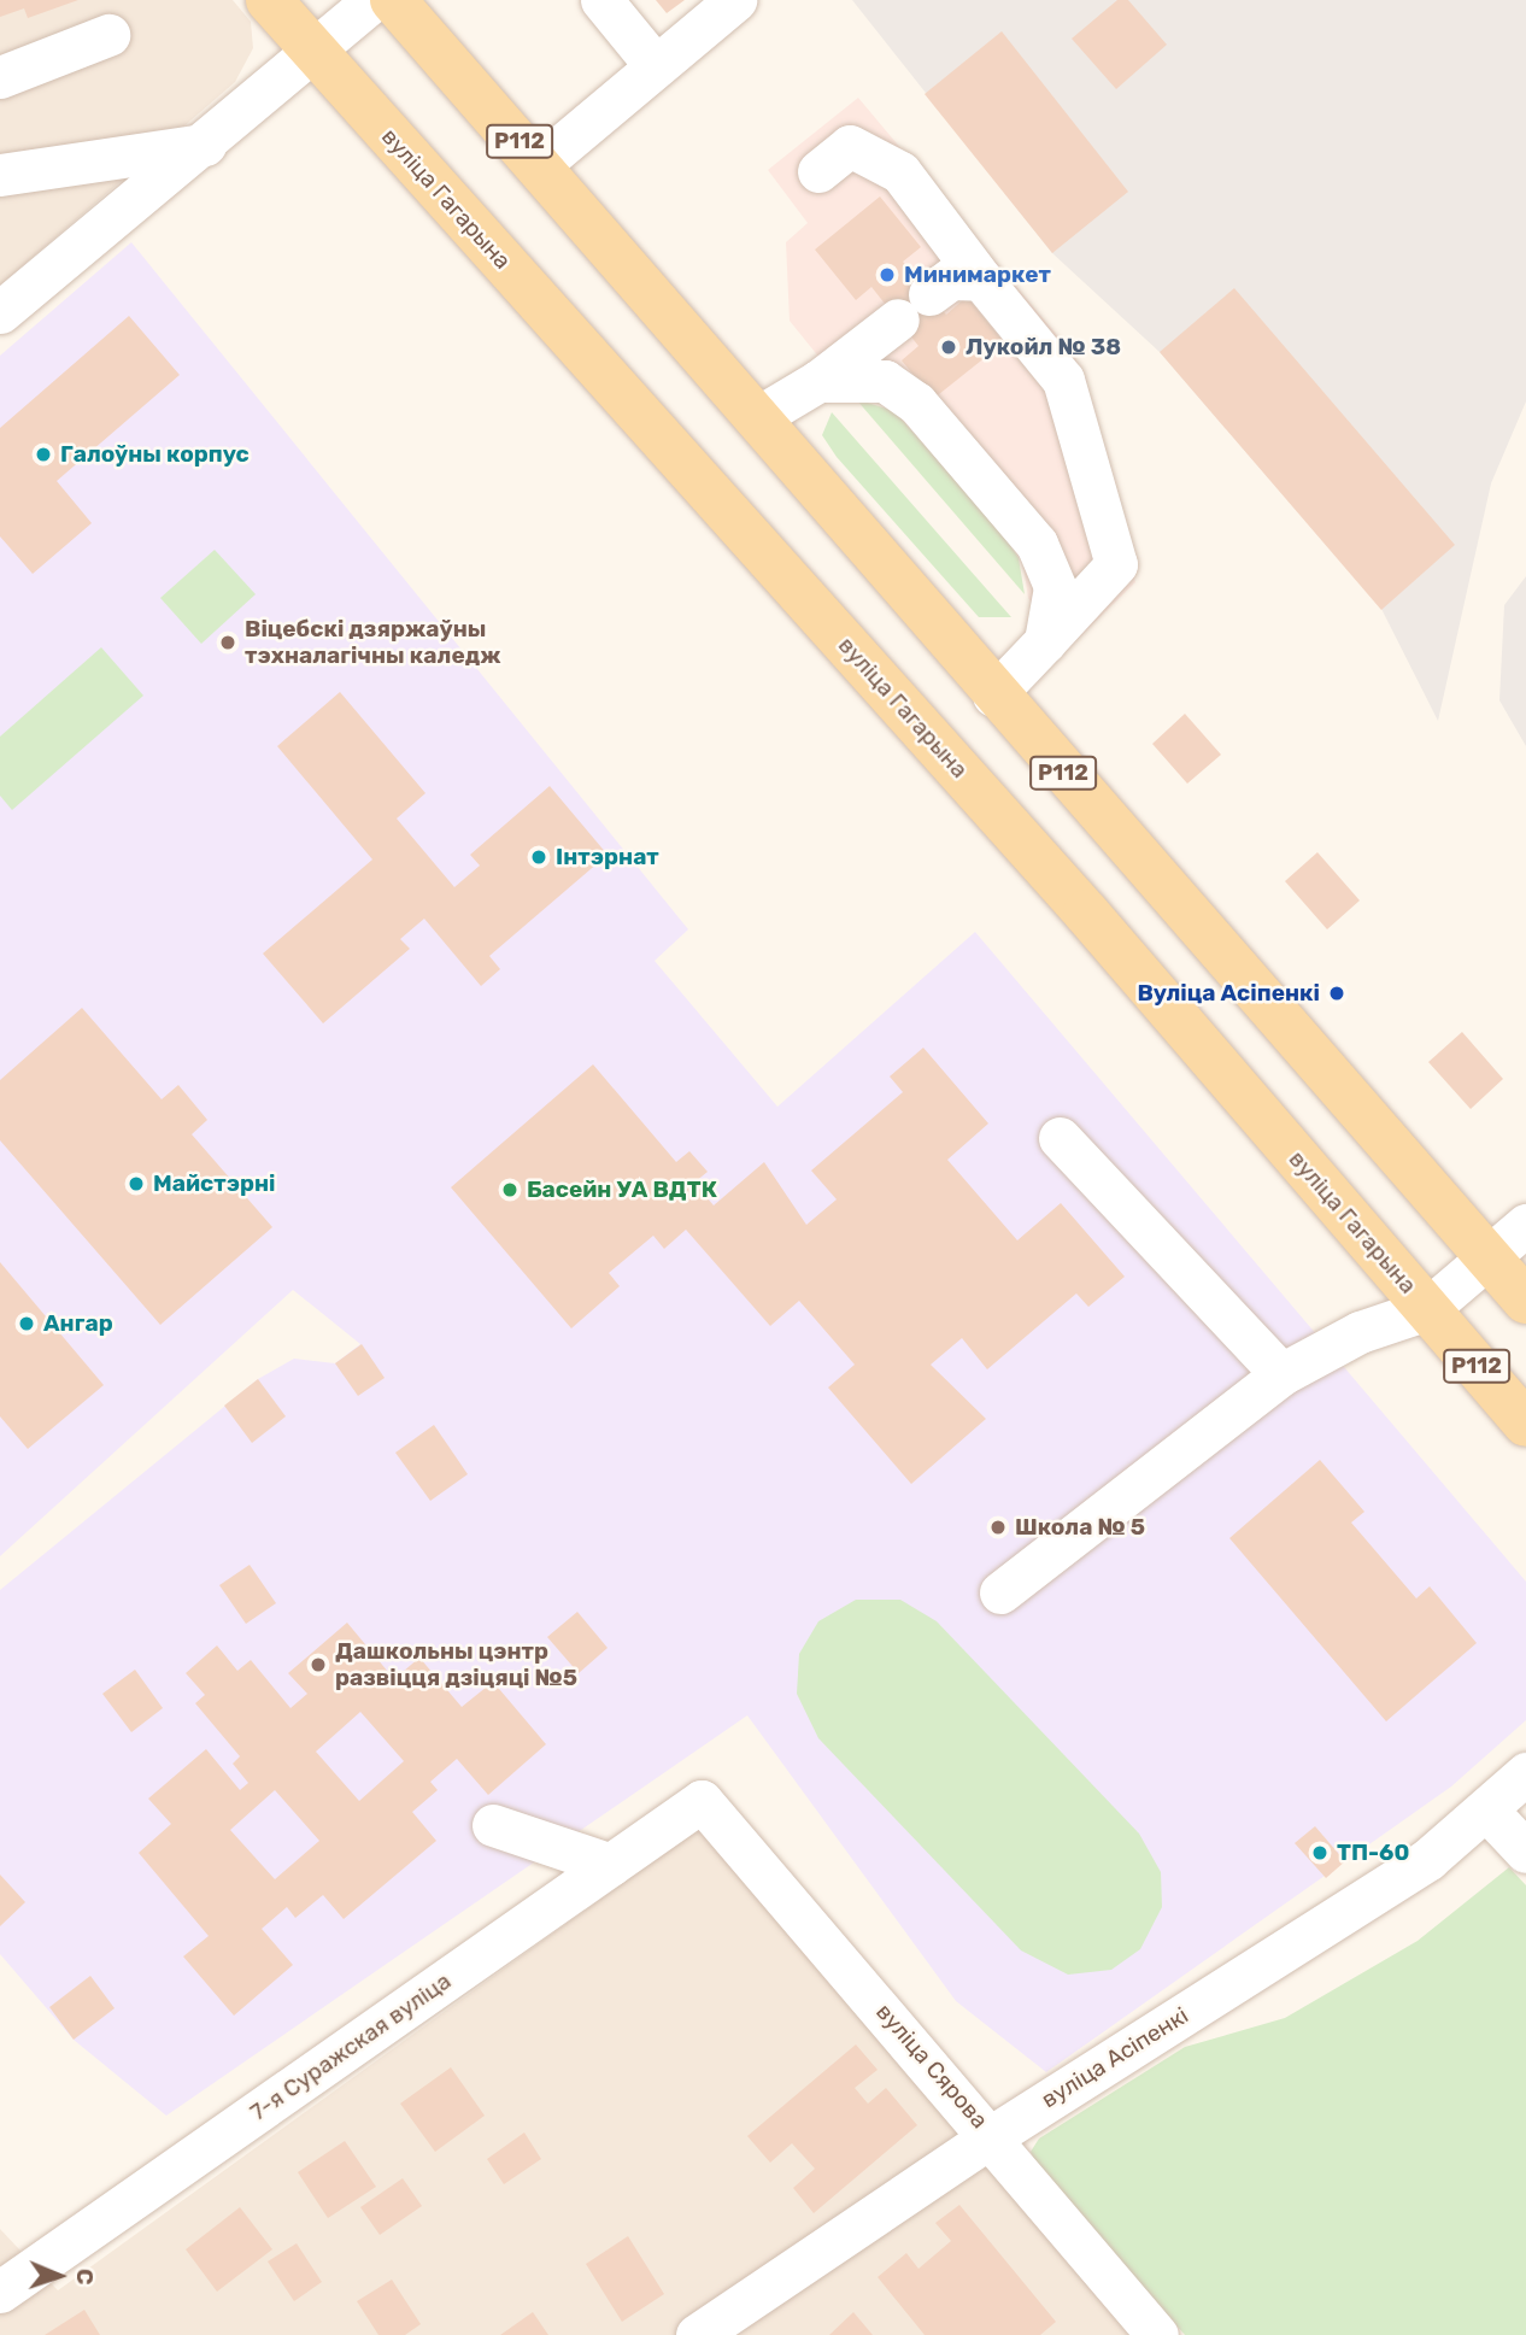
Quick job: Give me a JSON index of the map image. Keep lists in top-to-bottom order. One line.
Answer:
{"streets":{"main road":["Р112","вуліца Гагарына"],"street":["7-я Суражская вуліца","вуліца Асіпенкі","вуліца Сярова"]},"crossings":[["7-я Суражская вуліца","вуліца Сярова"],["вуліца Асіпенкі","вуліца Сярова"]],"places":["Минимаркет","Лукойл № 38","Галоўны корпус","Віцебскі дзяржаўны тэхналагічны каледж","Інтэрнат","Вуліца Асіпенкі","Майстэрні","Басейн УА ВДТК","Ангар","Школа № 5","Дашкольны цэнтр развіцця дзіцяці №5","ТП-60"],"north":"right"}
